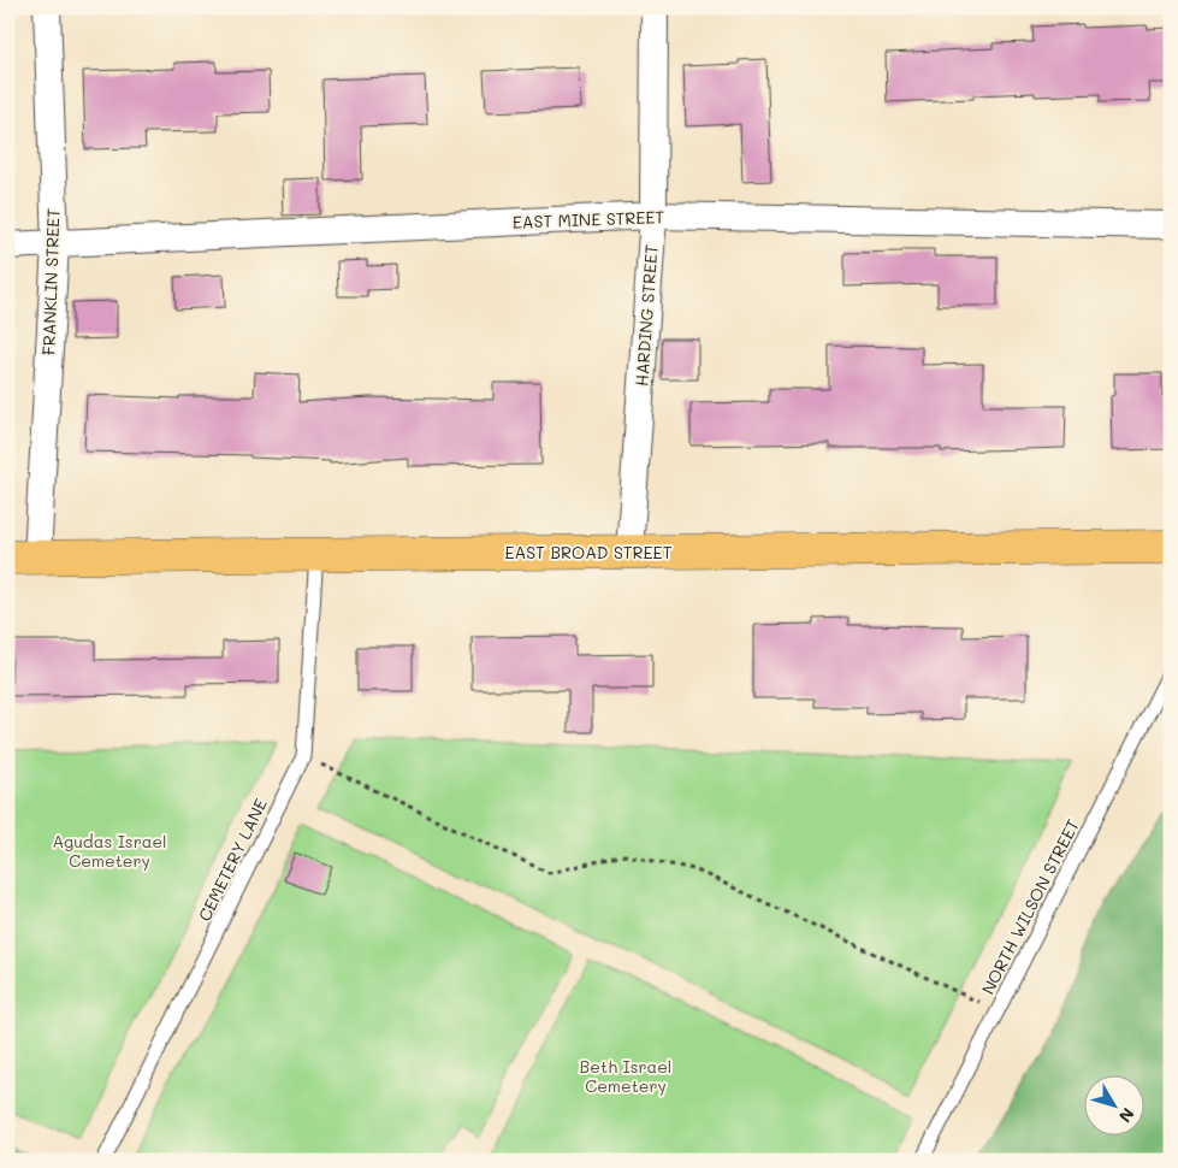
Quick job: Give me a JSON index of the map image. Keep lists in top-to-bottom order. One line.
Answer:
{"streets":{"highway":["EAST BROAD STREET"],"street":["EAST MINE STREET","FRANKLIN STREET","HARDING STREET"],"lane":["CEMETERY LANE","NORTH WILSON STREET"]},"crossings":[["EAST MINE STREET","FRANKLIN STREET"],["EAST MINE STREET","HARDING STREET"],["FRANKLIN STREET","EAST BROAD STREET"],["HARDING STREET","EAST BROAD STREET"],["EAST BROAD STREET","CEMETERY LANE"]],"parks":["Agudas Israel Cemetery","Beth Israel Cemetery"],"north":"bottom right"}
